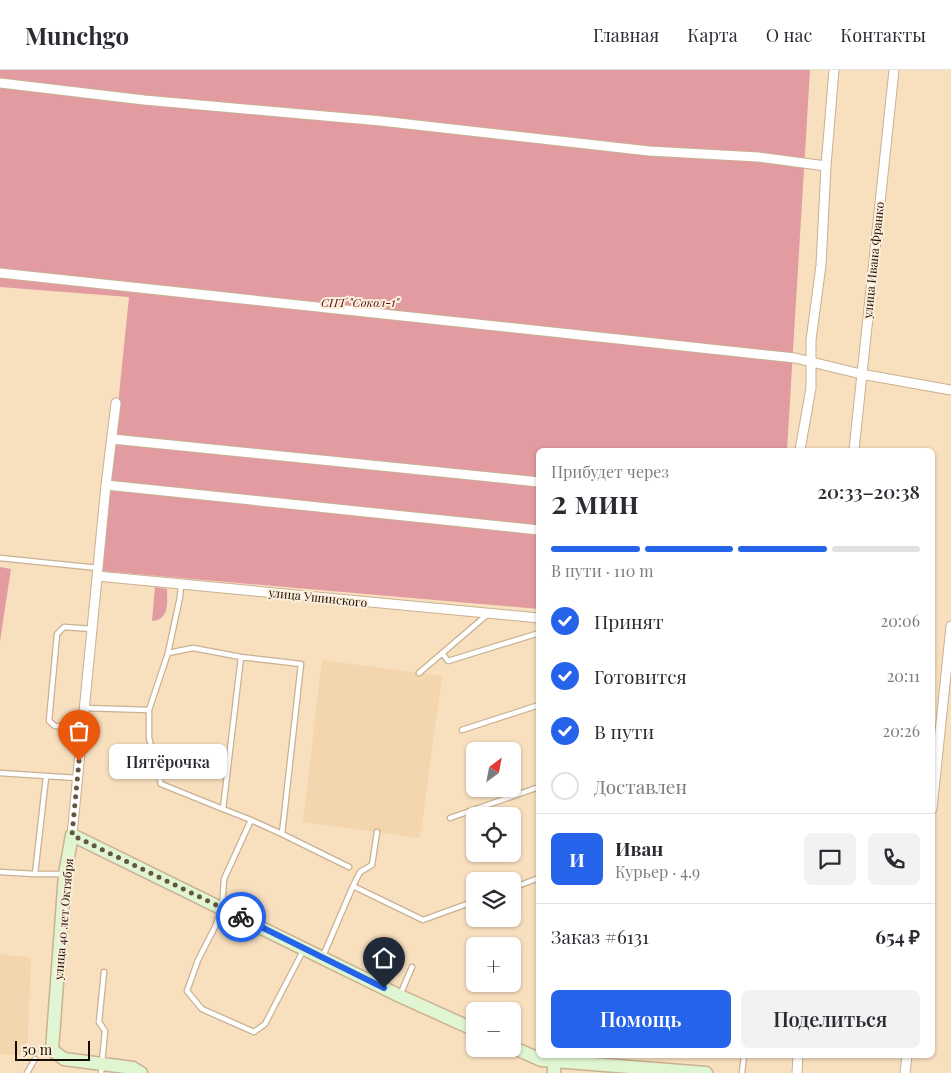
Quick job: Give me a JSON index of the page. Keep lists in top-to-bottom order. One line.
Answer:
{"streets":{"street":["улица Ивана Франко","улица Ушинского","улица 40 лет Октября"]},"crossings":[["улица Ушинского","улица 40 лет Октября"]],"parks":["СНТ \"Сокол-1\""],"places":["Пятёрочка"],"scale_bar":"50 m","north":"top right","page":{"header":"Munchgo","nav":["Главная","Карта","О нас","Контакты"],"heading":["2 мин","Прибудет через","20:33–20:38"],"panel":["Иван","Курьер · 4.9","Заказ #6131","654 ₽"],"bar":"В пути · 110 m","list":[["Принят","20:06"],["Готовится","20:11"],["В пути","20:26"],"Доставлен"],"map_buttons":["+","−"],"bubble":"Пятёрочка","round":"И","buttons":["Помощь","Поделиться"],"scale":"50 m"}}
